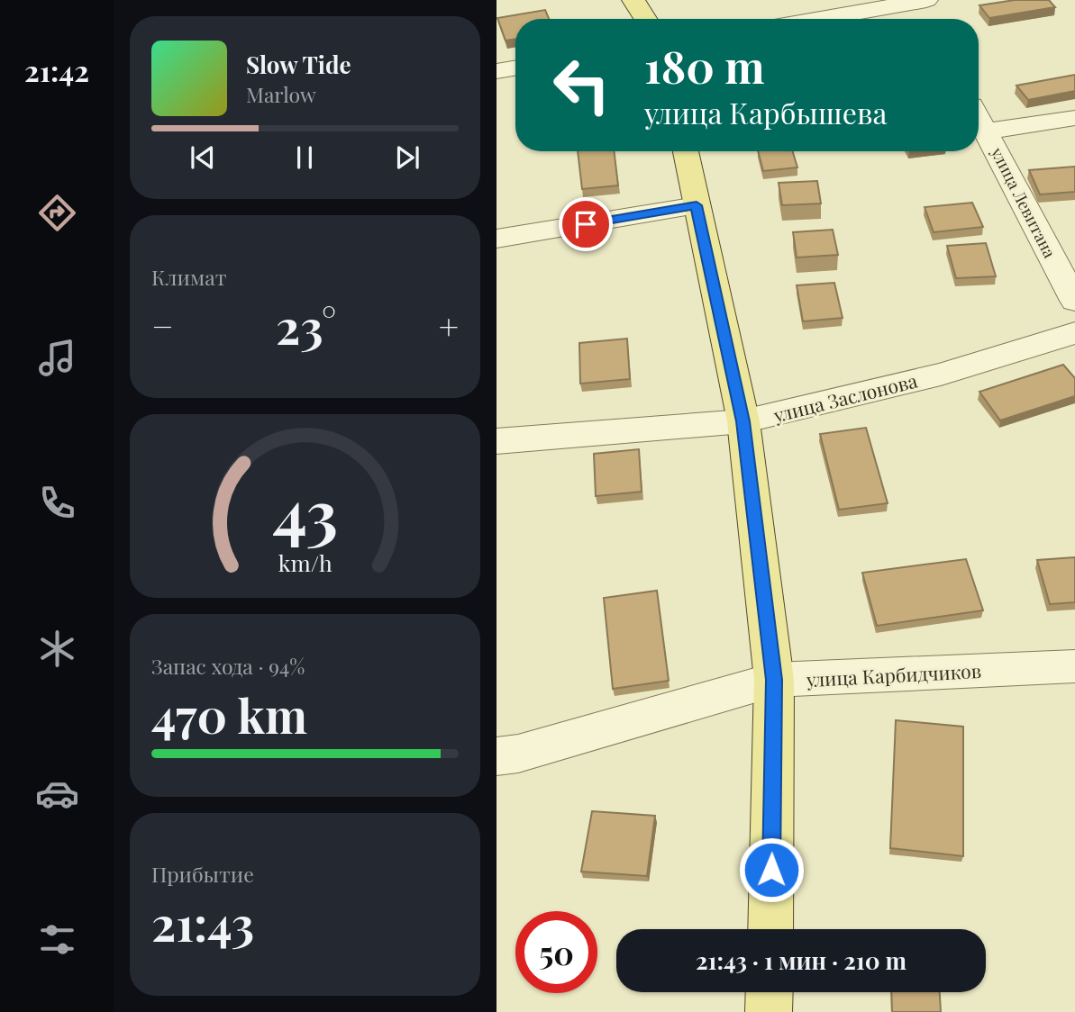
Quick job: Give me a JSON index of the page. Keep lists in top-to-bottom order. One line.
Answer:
{"streets":{"street":["улица Левитана","улица Заслонова","улица Карбидчиков"]},"page":{"tabs":"21:42","turn":["180 m","улица Карбышева"],"song":["Slow Tide","Marlow"],"tile":["Климат",["Запас хода · 94%","470 km"],["Прибытие","21:43"]],"heat":["−","23°","+"],"limit":"50","trip":"21:43 · 1 мин · 210 m","gauge":["43","km/h"]}}
